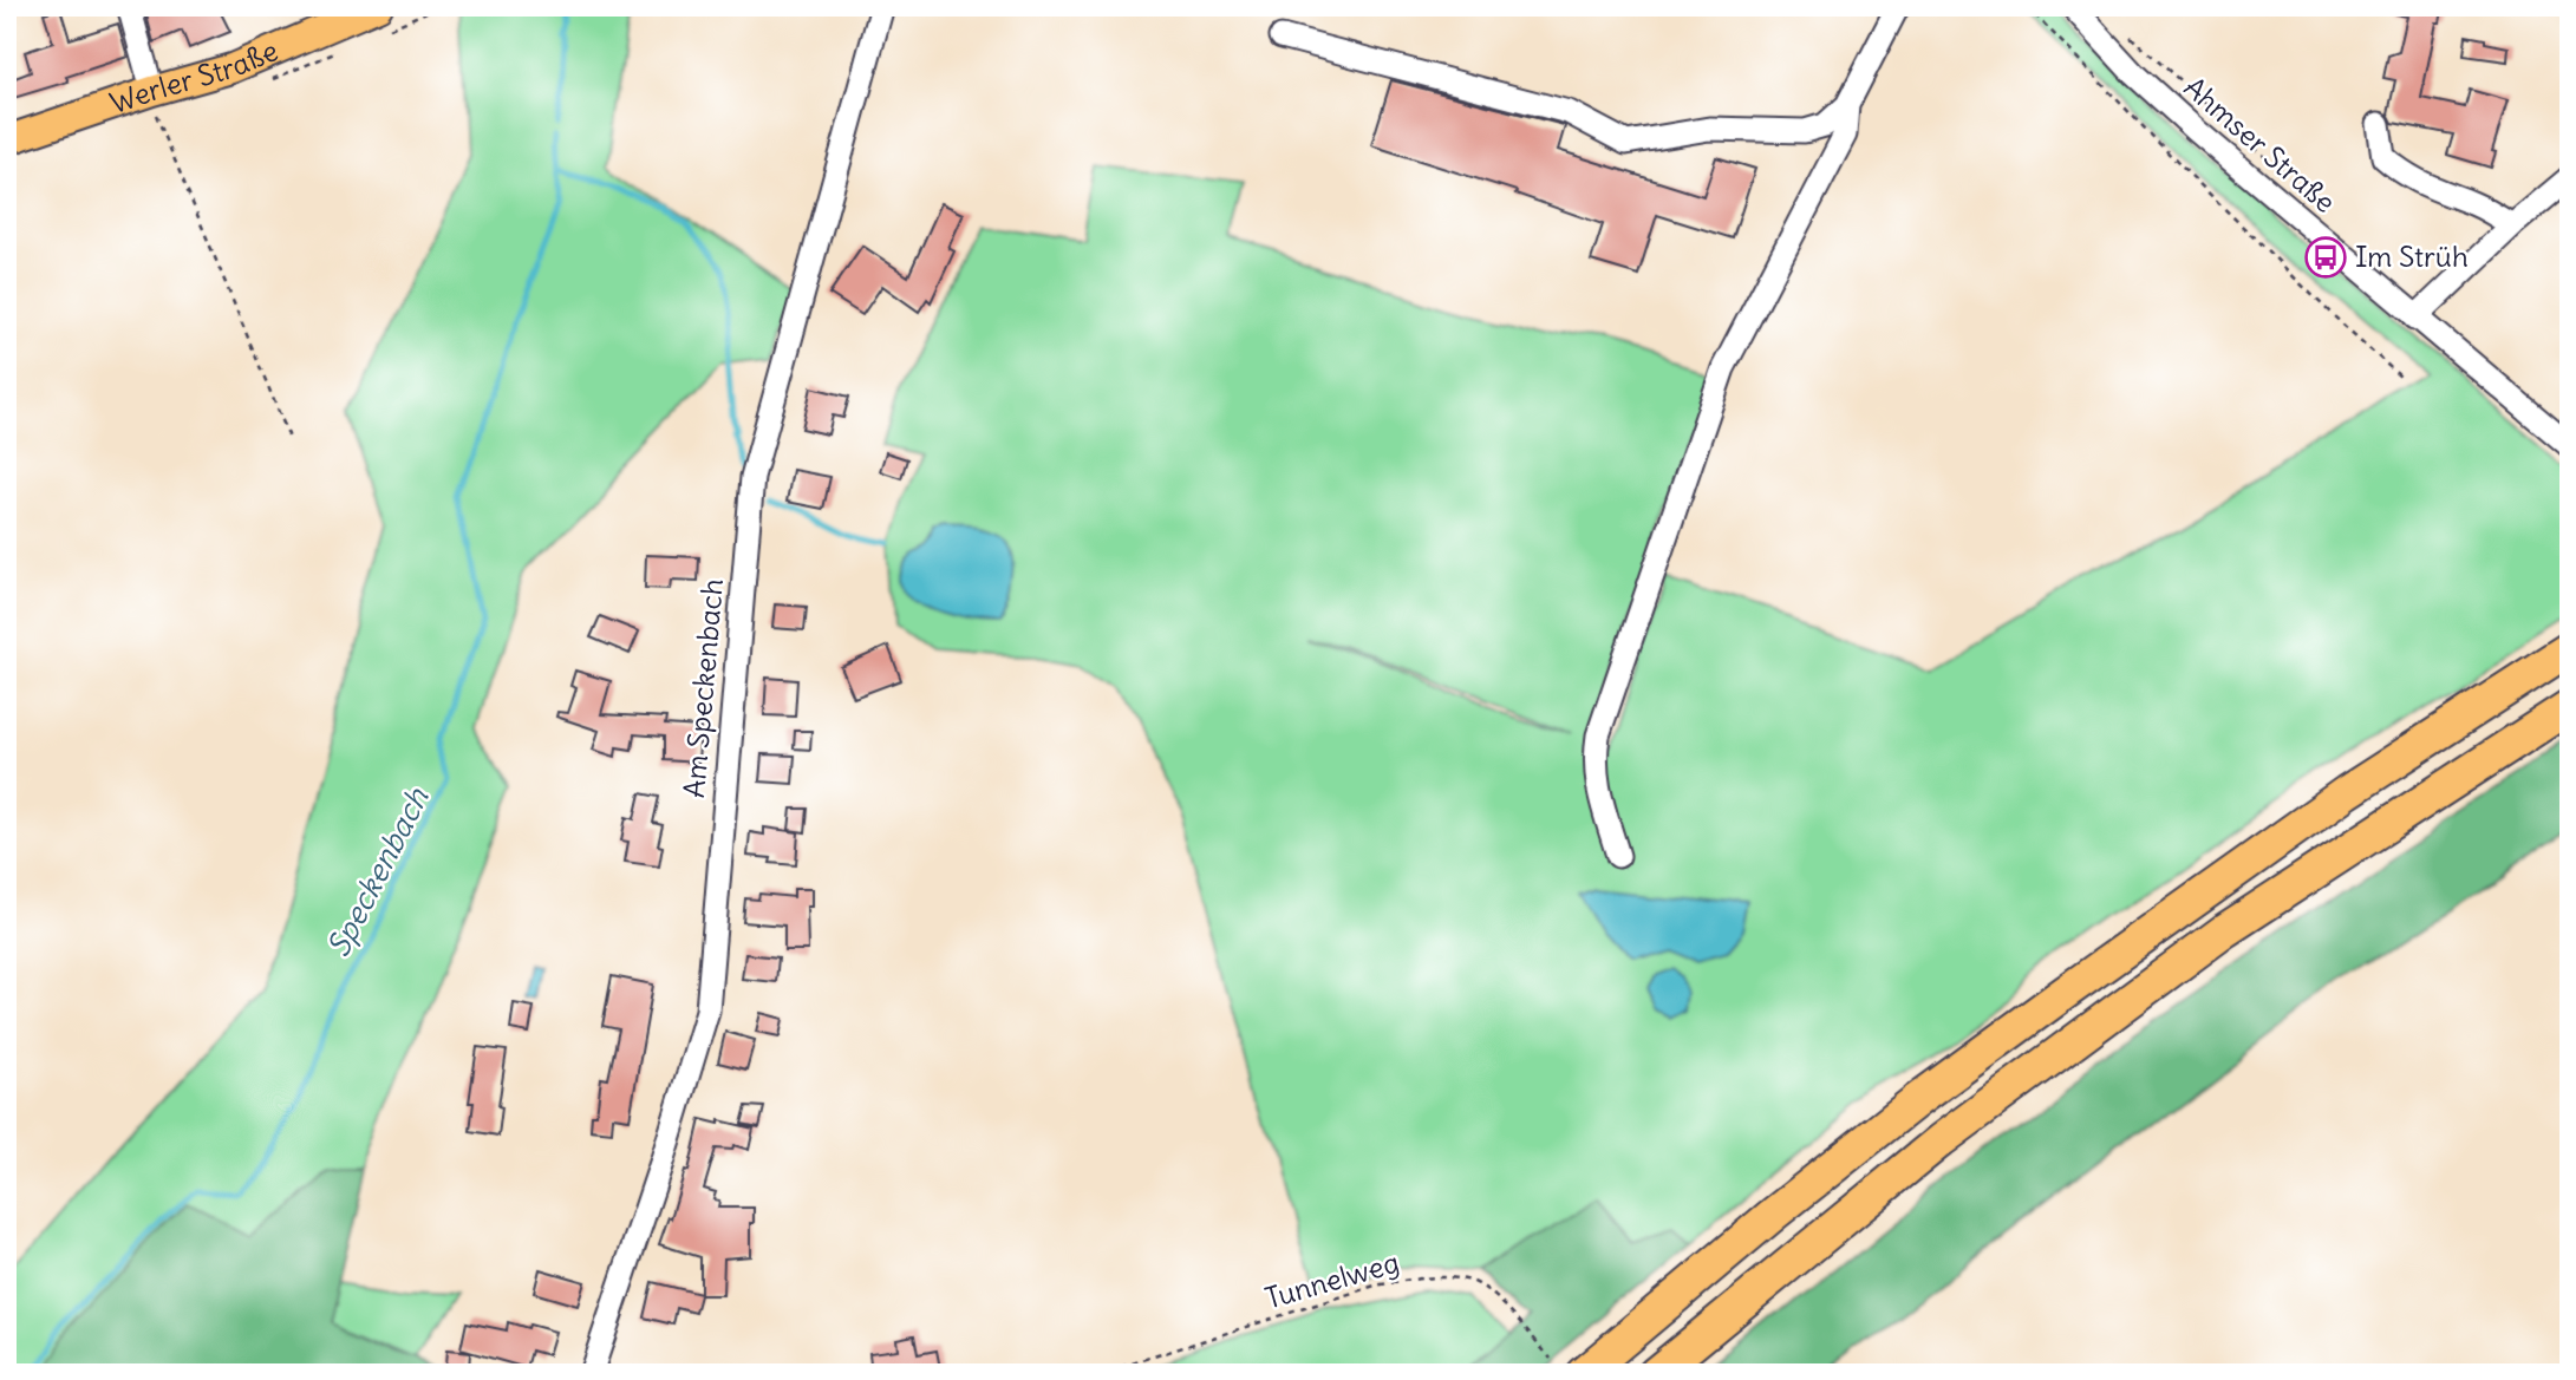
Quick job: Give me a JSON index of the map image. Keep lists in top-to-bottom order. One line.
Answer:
{"streets":{"main road":["Werler Straße"],"street":["Ahmser Straße","Am Speckenbach"],"path":["Tunnelweg"]},"water":["Speckenbach"],"places":{"bus stop":["Im Strüh"]}}
